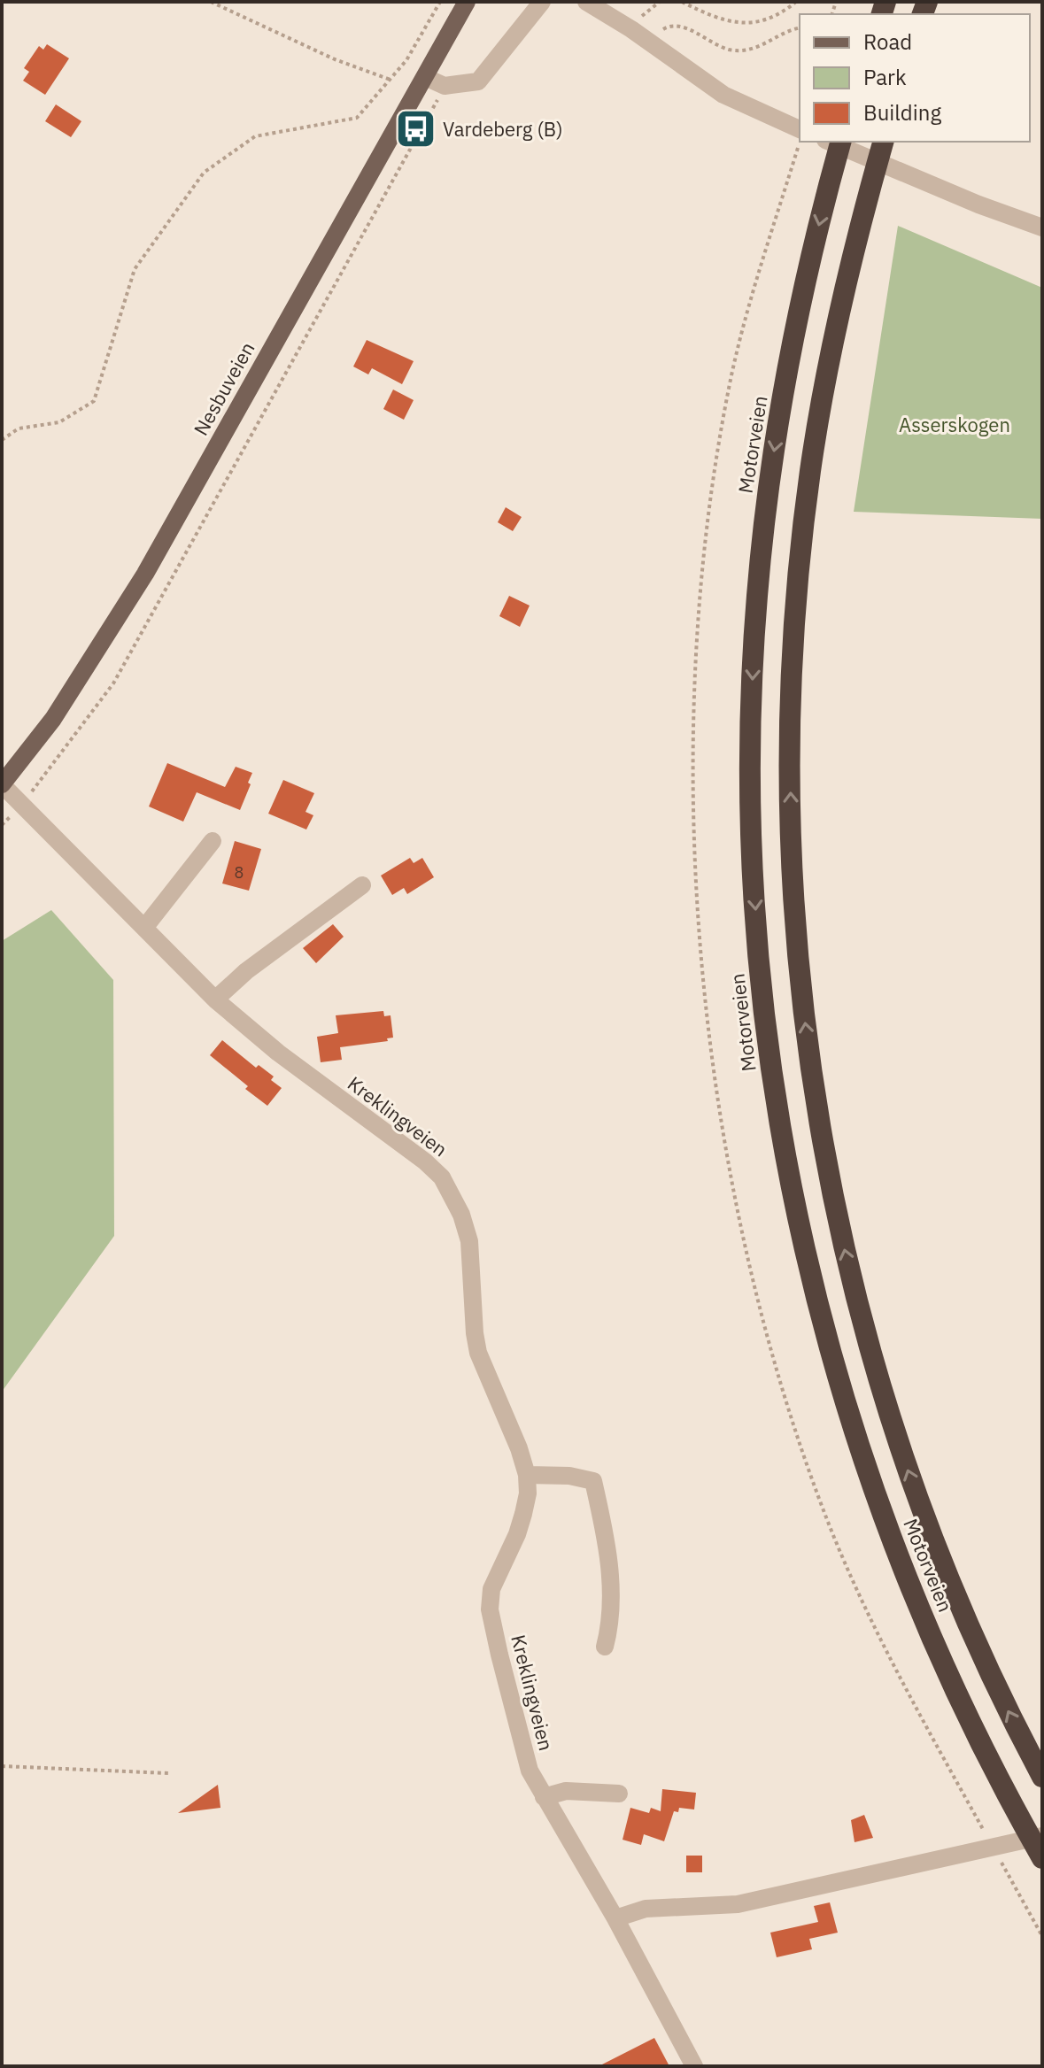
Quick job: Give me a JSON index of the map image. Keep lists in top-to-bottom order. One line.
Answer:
{"streets":{"highway":["Motorveien"],"main road":["Nesbuveien"],"street":["Kreklingveien"]},"crossings":[["Nesbuveien","Kreklingveien"]],"parks":["Asserskogen"],"places":{"bus stop":["Vardeberg (B)"]},"house_numbers":["8"],"legend":["Road","Park","Building"]}
